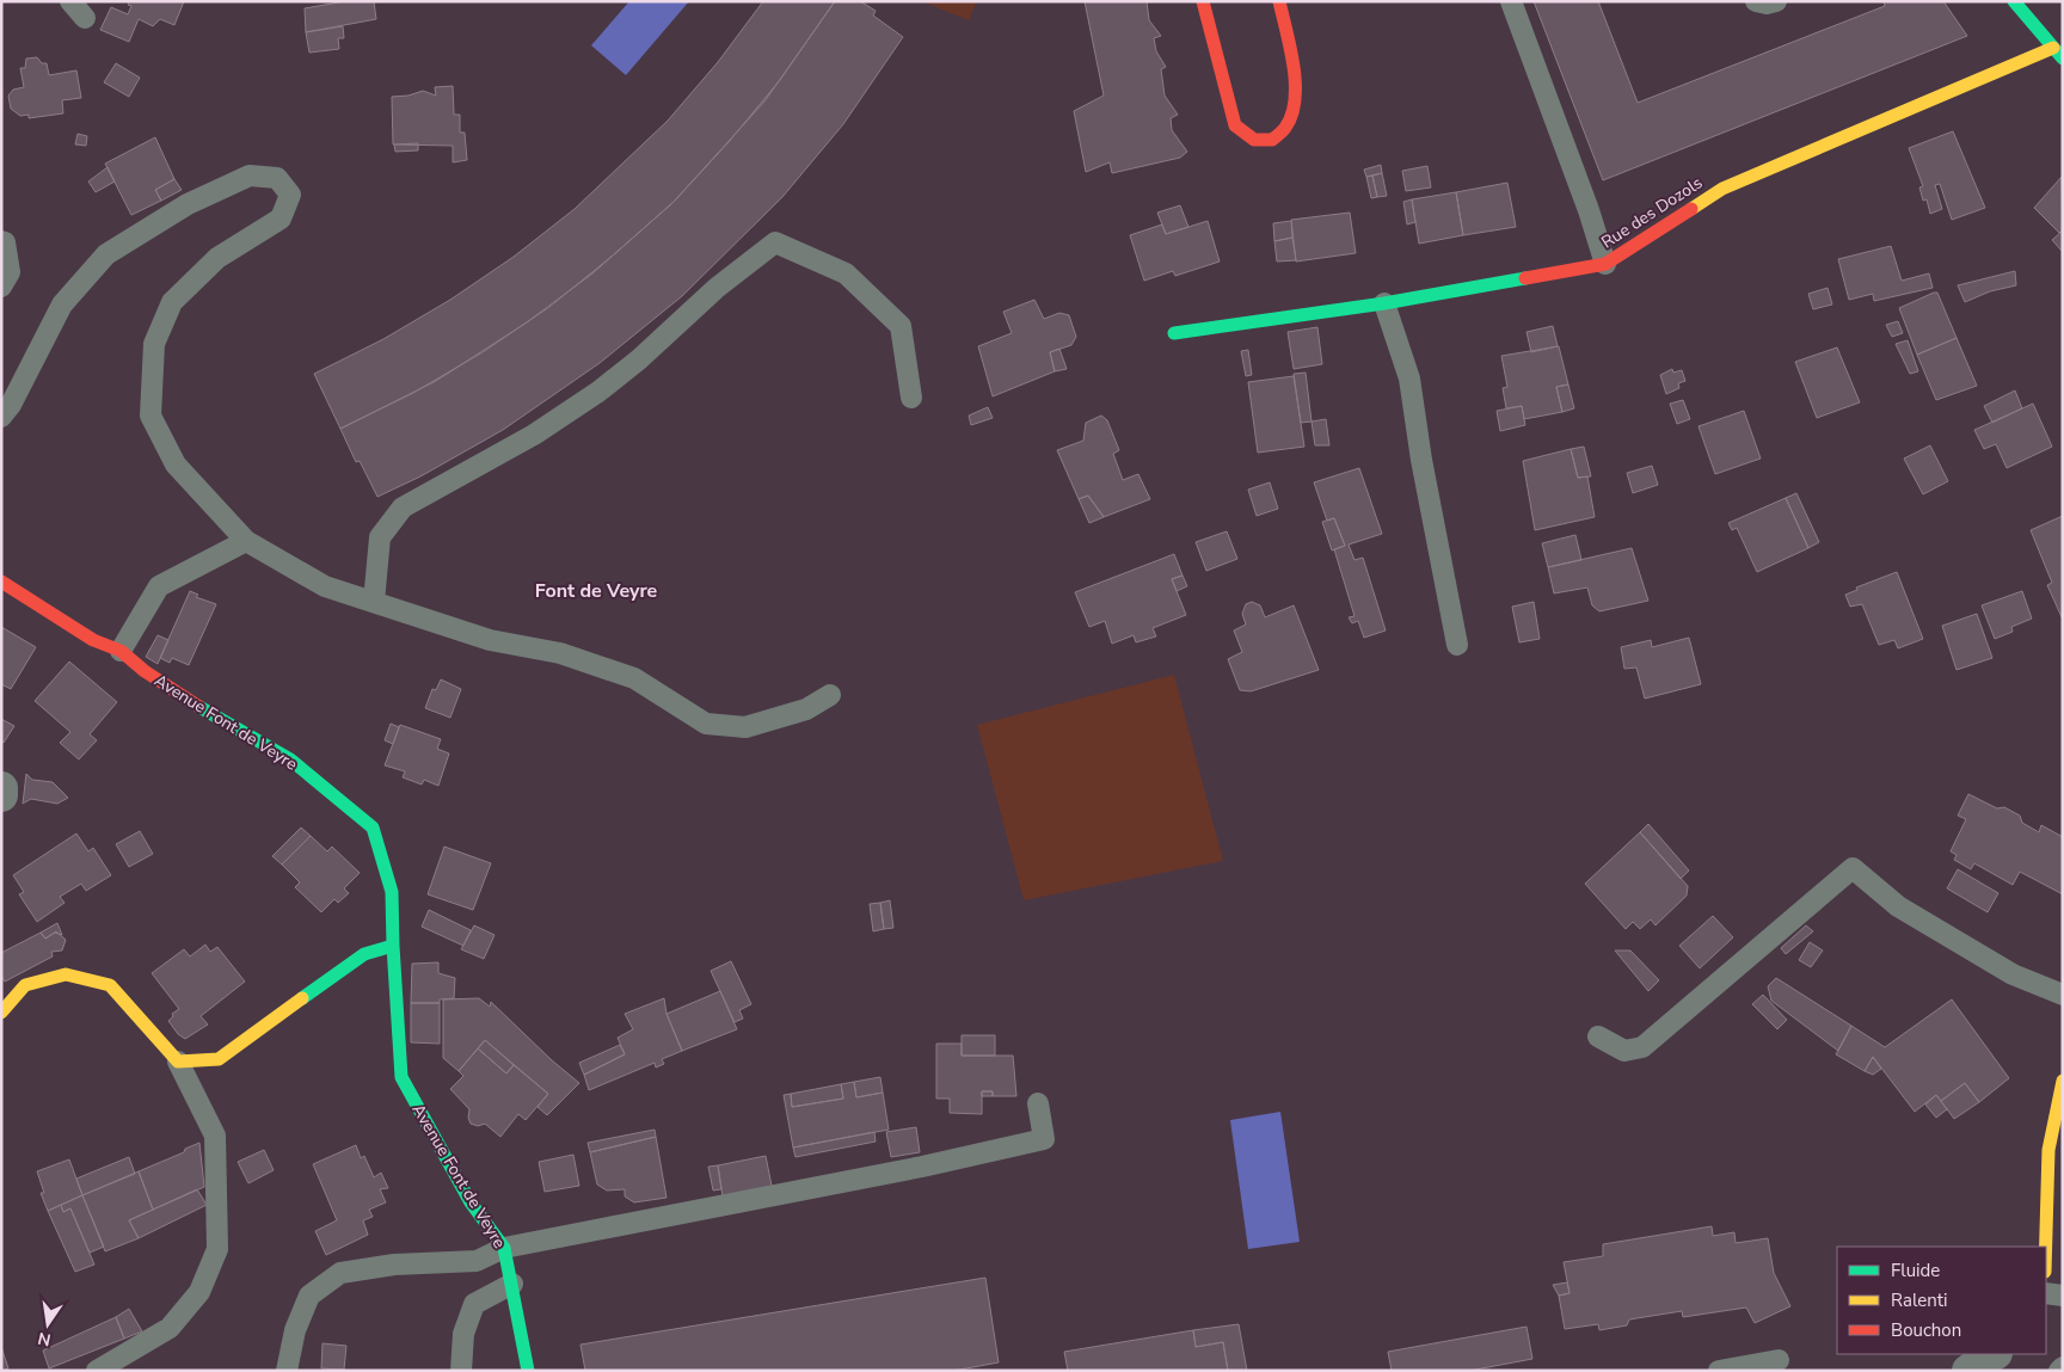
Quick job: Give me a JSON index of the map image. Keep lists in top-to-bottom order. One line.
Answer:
{"streets":{"street":["Rue des Dozols","Avenue Font de Veyre"]},"districts":["Font de Veyre"],"legend":["Fluide","Ralenti","Bouchon"],"north":"bottom"}
